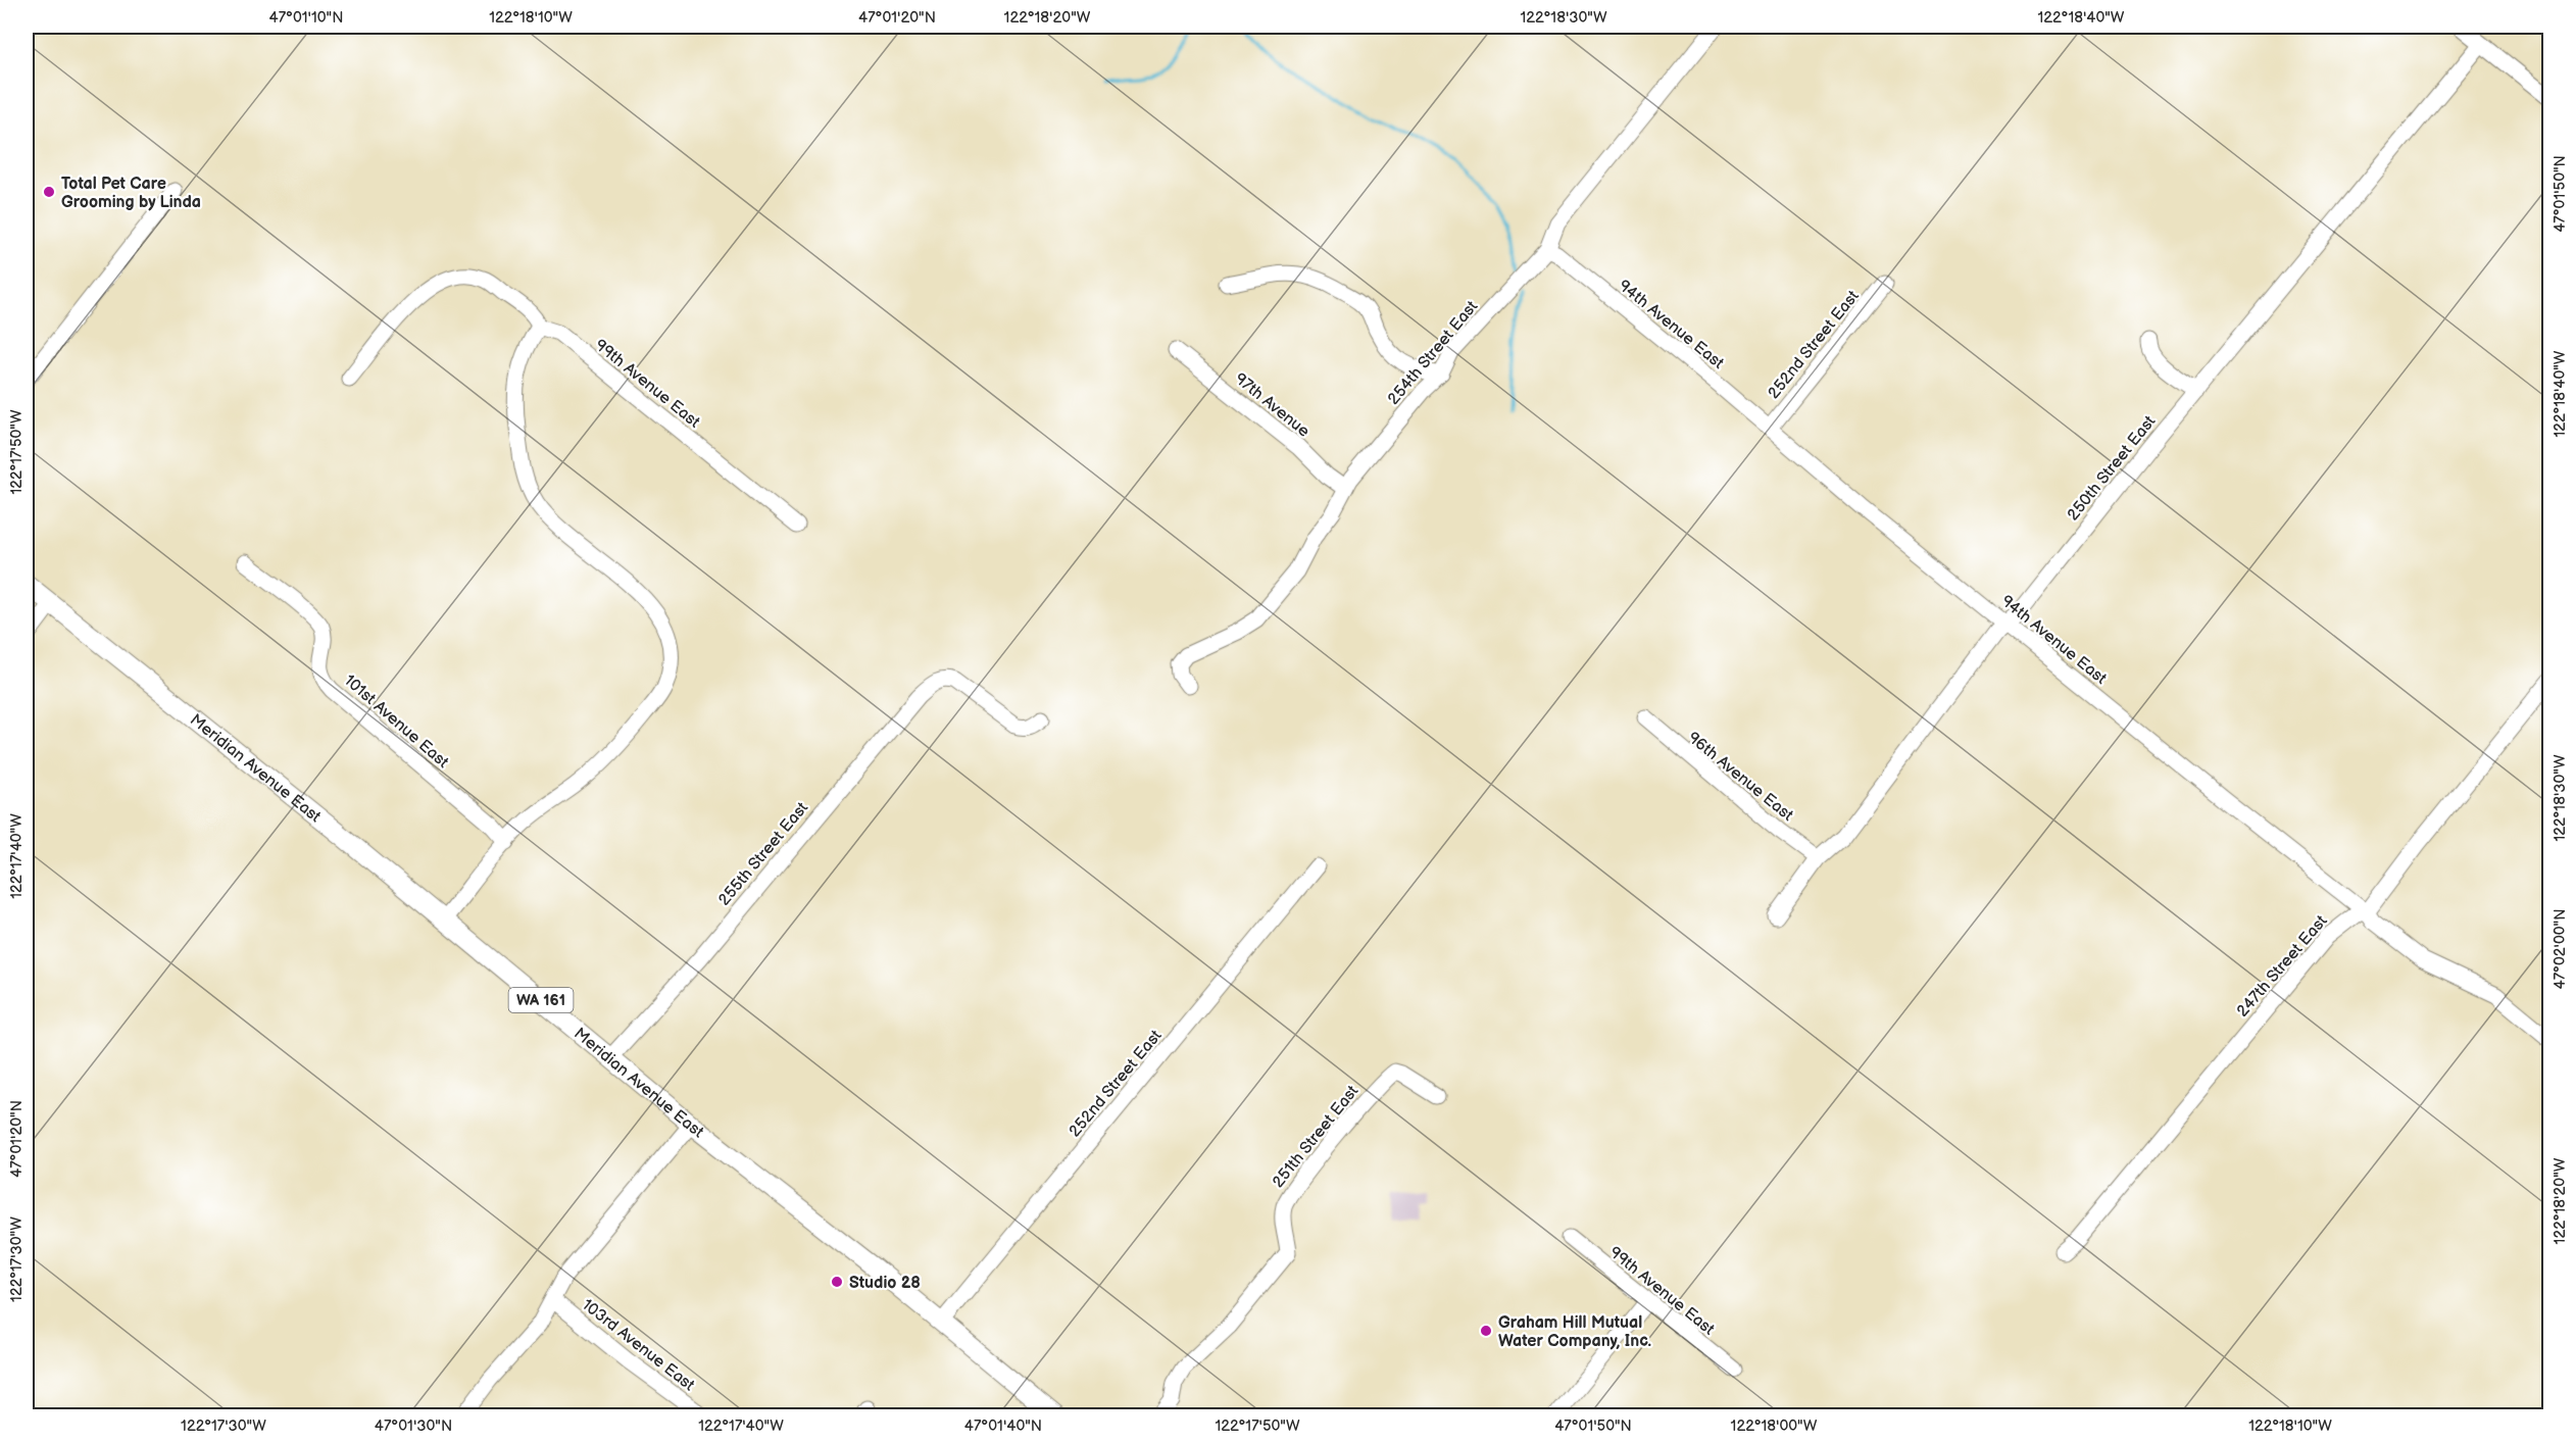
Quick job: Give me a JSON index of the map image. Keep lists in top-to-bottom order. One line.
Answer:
{"streets":{"main road":["Meridian Avenue East","WA 161"],"street":["94th Avenue East","252nd Street East","254th Street East","99th Avenue East","97th Avenue","250th Street East","101st Avenue East","96th Avenue East","255th Street East","247th Street East","251th Street East","103rd Avenue East"]},"crossings":[["94th Avenue East","252nd Street East"],["94th Avenue East","254th Street East"],["94th Avenue East","250th Street East"],["94th Avenue East","247th Street East"],["252nd Street East","Meridian Avenue East"],["254th Street East","97th Avenue"],["250th Street East","96th Avenue East"],["Meridian Avenue East","255th Street East"]],"places":["Total Pet Care Grooming by Linda","Studio 28","Graham Hill Mutual Water Company, Inc."],"coordinates":["47°01'10\"N","122°18'10\"W","47°01'20\"N","122°18'20\"W","122°18'30\"W","122°18'40\"W","47°01'50\"N","122°17'50\"W","122°17'40\"W","47°02'00\"N","122°17'30\"W","47°01'30\"N","47°01'40\"N","122°18'00\"W"]}
